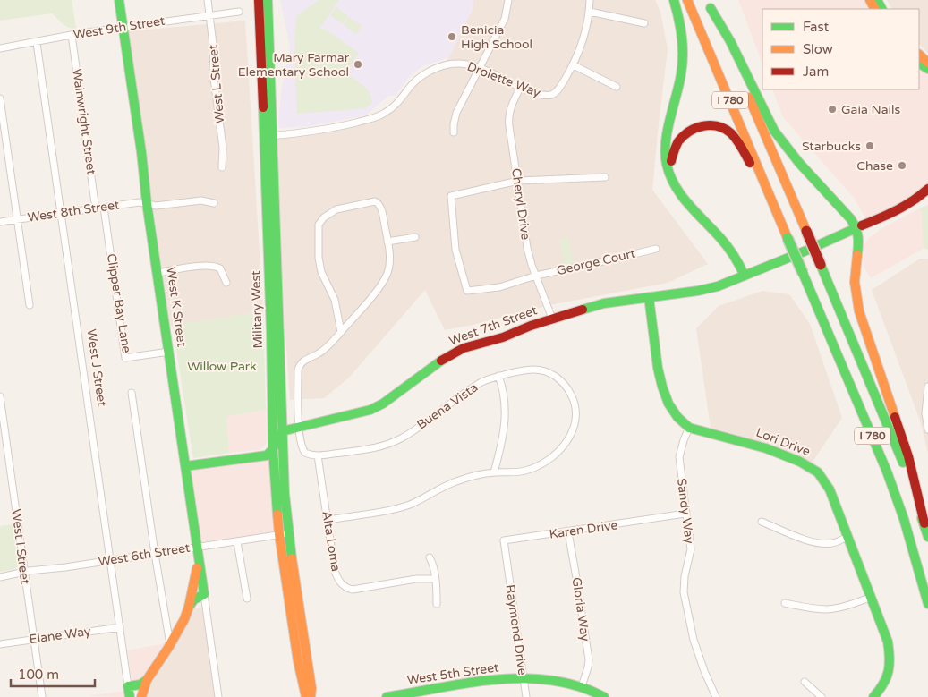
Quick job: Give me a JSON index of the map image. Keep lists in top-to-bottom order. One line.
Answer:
{"streets":{"main road":["I 780","West K Street","Military West","West 7th Street","Lori Drive","West 5th Street"],"street":["West 9th Street","Drolette Way","West L Street","Wainwright Street","Cheryl Drive","West 8th Street","George Court","Clipper Bay Lane","West J Street","Buena Vista","Sandy Way","Karen Drive","Alta Loma","West I Street","West 6th Street","Gloria Way","Raymond Drive","Elane Way"]},"crossings":[["West 9th Street","West L Street"],["West 9th Street","Wainwright Street"],["West 9th Street","West K Street"],["West 9th Street","West J Street"],["Drolette Way","Cheryl Drive"],["Drolette Way","Military West"],["Wainwright Street","West 8th Street"],["Cheryl Drive","George Court"],["Cheryl Drive","West 7th Street"],["West 8th Street","Clipper Bay Lane"],["West 8th Street","West K Street"],["West 8th Street","West J Street"],["Clipper Bay Lane","West K Street"],["West K Street","West 6th Street"],["Military West","West 7th Street"],["Military West","West 6th Street"],["West J Street","West 6th Street"],["West J Street","Elane Way"],["Buena Vista","Alta Loma"],["Lori Drive","Sandy Way"],["Sandy Way","Karen Drive"],["Karen Drive","Gloria Way"],["Karen Drive","Raymond Drive"],["West I Street","West 6th Street"],["West I Street","Elane Way"],["Gloria Way","West 5th Street"],["Raymond Drive","West 5th Street"]],"parks":["Willow Park"],"places":["Benicia High School","Mary Farmar Elementary School","Gaia Nails","Starbucks","Chase"],"legend":["Fast","Slow","Jam"],"scale_bar":"100 m"}
